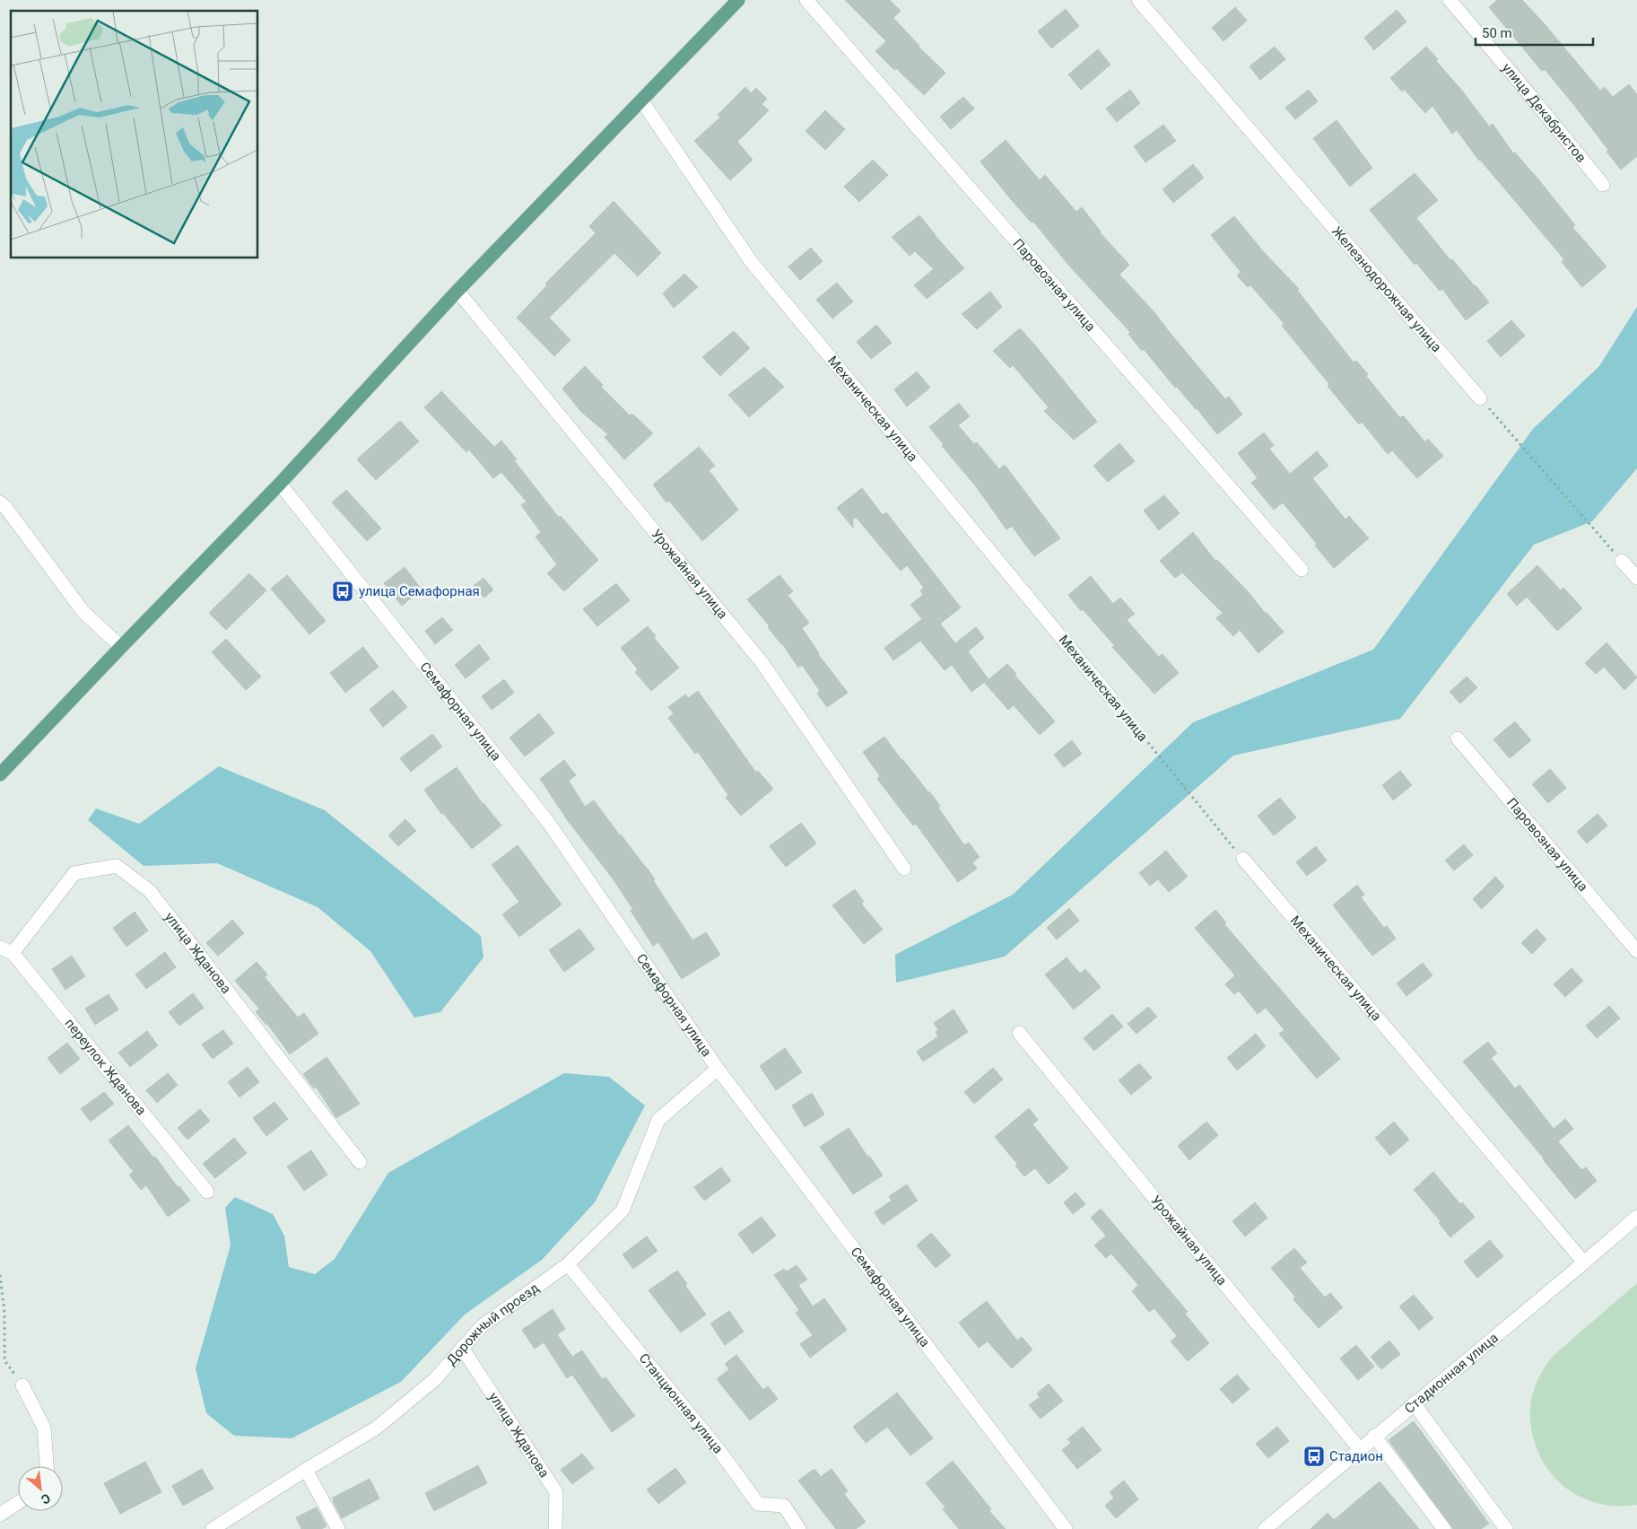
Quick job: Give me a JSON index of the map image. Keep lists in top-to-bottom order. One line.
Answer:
{"streets":{"street":["улица Декабристов","Паровозная улица","Железнодорожная улица","Механическая улица","Урожайная улица","Семафорная улица","улица Жданова","переулок Жданова","Дорожный проезд","Стадионная улица","Станционная улица"]},"crossings":[["Механическая улица","Стадионная улица"],["Урожайная улица","Стадионная улица"],["Семафорная улица","Дорожный проезд"],["улица Жданова","переулок Жданова"],["улица Жданова","Дорожный проезд"],["Дорожный проезд","Станционная улица"]],"places":{"bus stop":["улица Семафорная","Стадион"]},"scale_bar":"50 m","north":"bottom right"}
